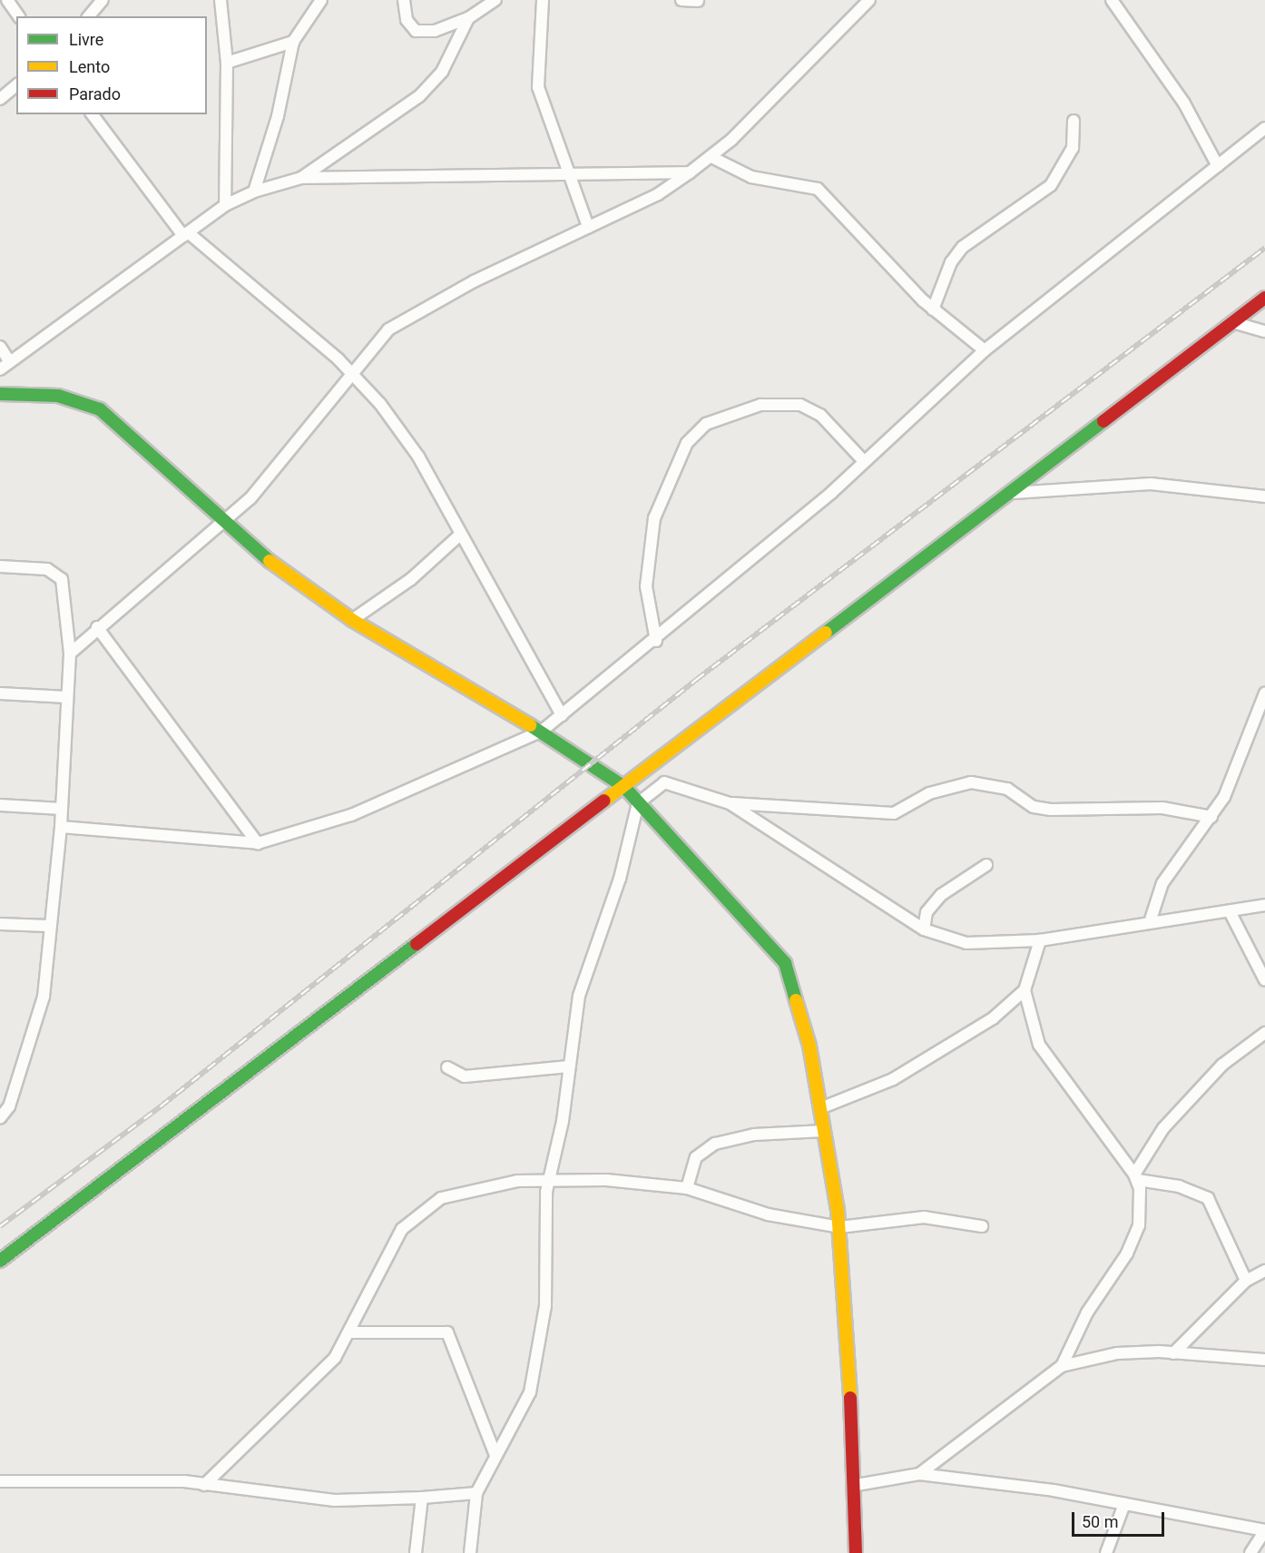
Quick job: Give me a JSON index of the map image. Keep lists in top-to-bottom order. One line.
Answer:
{"legend":["Livre","Lento","Parado"],"scale_bar":"50 m"}
